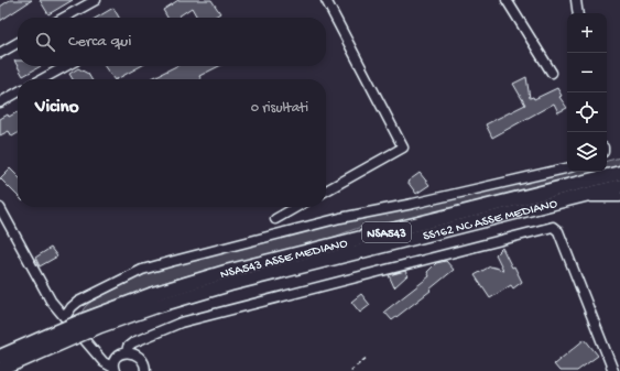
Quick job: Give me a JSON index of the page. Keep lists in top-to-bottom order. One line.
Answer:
{"streets":{"highway":["SS162 NC ASSE MEDIANO","NSA543","NSA543 ASSE MEDIANO"]},"crossings":[["SS162 NC ASSE MEDIANO","NSA543 ASSE MEDIANO"]],"page":{"map_buttons":["+","−"],"search":"Cerca qui","heading":["Vicino","0 risultati"]}}
